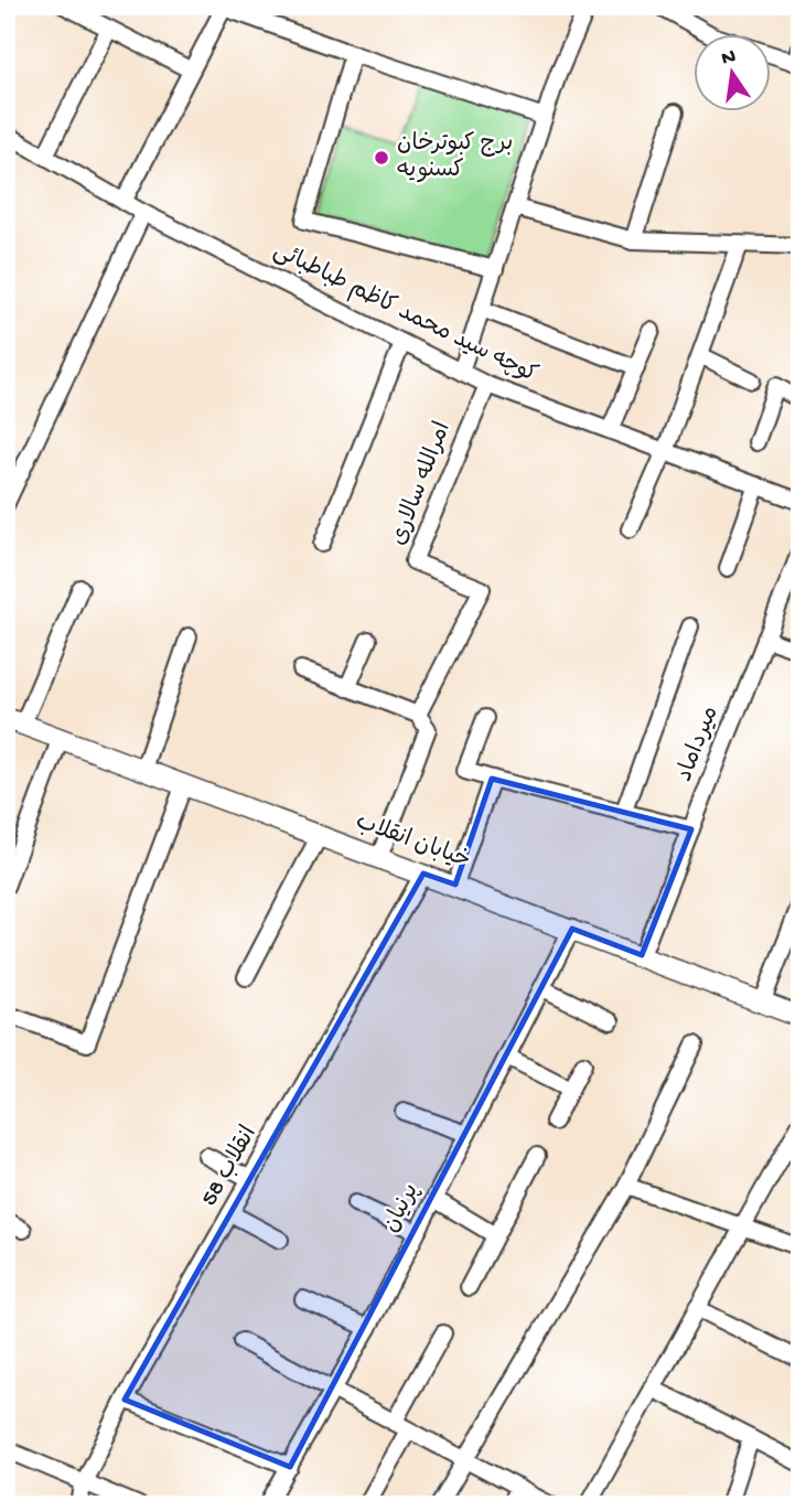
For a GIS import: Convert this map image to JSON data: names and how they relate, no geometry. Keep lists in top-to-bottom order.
{
  "streets": {
    "main road": ["خیابان انقلاب"],
    "street": [
      "کوچه سید محمد کاظم طباطبائی",
      "امرالله سالاری",
      "میرداماد",
      "انقلاب 58",
      "پرنیان"
    ]
  },
  "crossings": [
    ["کوچه سید محمد کاظم طباطبائی", "امرالله سالاری"],
    ["میرداماد", "خیابان انقلاب"],
    ["خیابان انقلاب", "انقلاب 58"],
    ["خیابان انقلاب", "پرنیان"]
  ],
  "places": ["برج کبوترخان کسنویه"],
  "north": "top"
}
